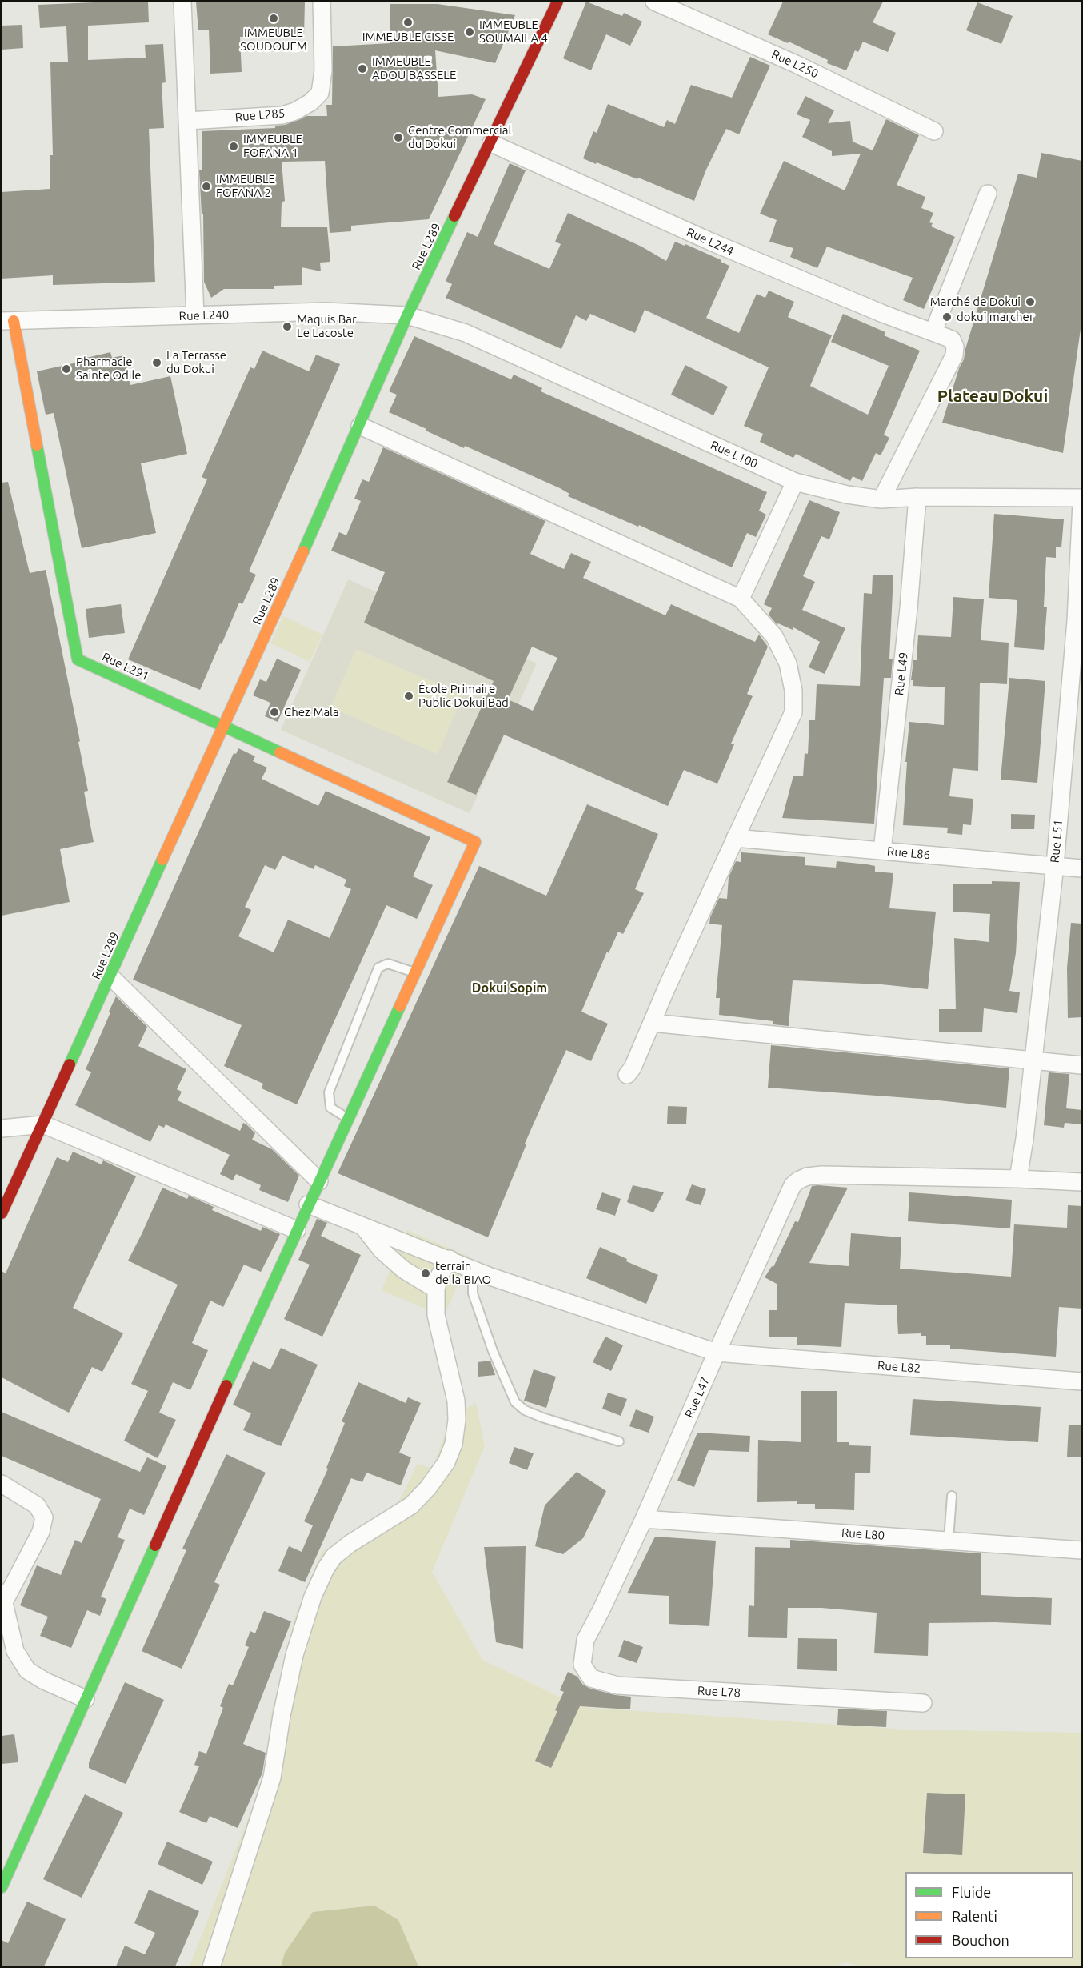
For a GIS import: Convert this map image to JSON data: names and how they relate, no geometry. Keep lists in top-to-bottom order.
{
  "streets": {
    "street": [
      "Rue L250",
      "Rue L285",
      "Rue L244",
      "Rue L289",
      "Rue L240",
      "Rue L100",
      "Rue L291",
      "Rue L49",
      "Rue L51",
      "Rue L86",
      "Rue L82",
      "Rue L47",
      "Rue L80",
      "Rue L78"
    ]
  },
  "crossings": [
    ["Rue L244", "Rue L289"],
    ["Rue L244", "Rue L100"],
    ["Rue L289", "Rue L240"],
    ["Rue L289", "Rue L100"],
    ["Rue L289", "Rue L291"],
    ["Rue L240", "Rue L100"],
    ["Rue L240", "Rue L291"],
    ["Rue L100", "Rue L49"],
    ["Rue L49", "Rue L86"],
    ["Rue L51", "Rue L86"],
    ["Rue L51", "Rue L47"],
    ["Rue L82", "Rue L47"],
    ["Rue L47", "Rue L80"],
    ["Rue L47", "Rue L78"]
  ],
  "districts": ["Plateau Dokui", "Dokui Sopim"],
  "places": [
    "IMMEUBLE SOUDOUEM",
    "IMMEUBLE CISSE",
    "IMMEUBLE SOUMAILA 4",
    "IMMEUBLE ADOU BASSELE",
    "Centre Commercial du Dokui",
    "IMMEUBLE FOFANA 1",
    "IMMEUBLE FOFANA 2",
    "Marché de Dokui",
    "dokui marcher",
    "Maquis Bar Le Lacoste",
    "La Terrasse du Dokui",
    "Pharmacie Sainte Odile",
    "École Primaire Public Dokui Bad",
    "Chez Mala",
    "terrain de la BIAO"
  ],
  "legend": ["Fluide", "Ralenti", "Bouchon"]
}
